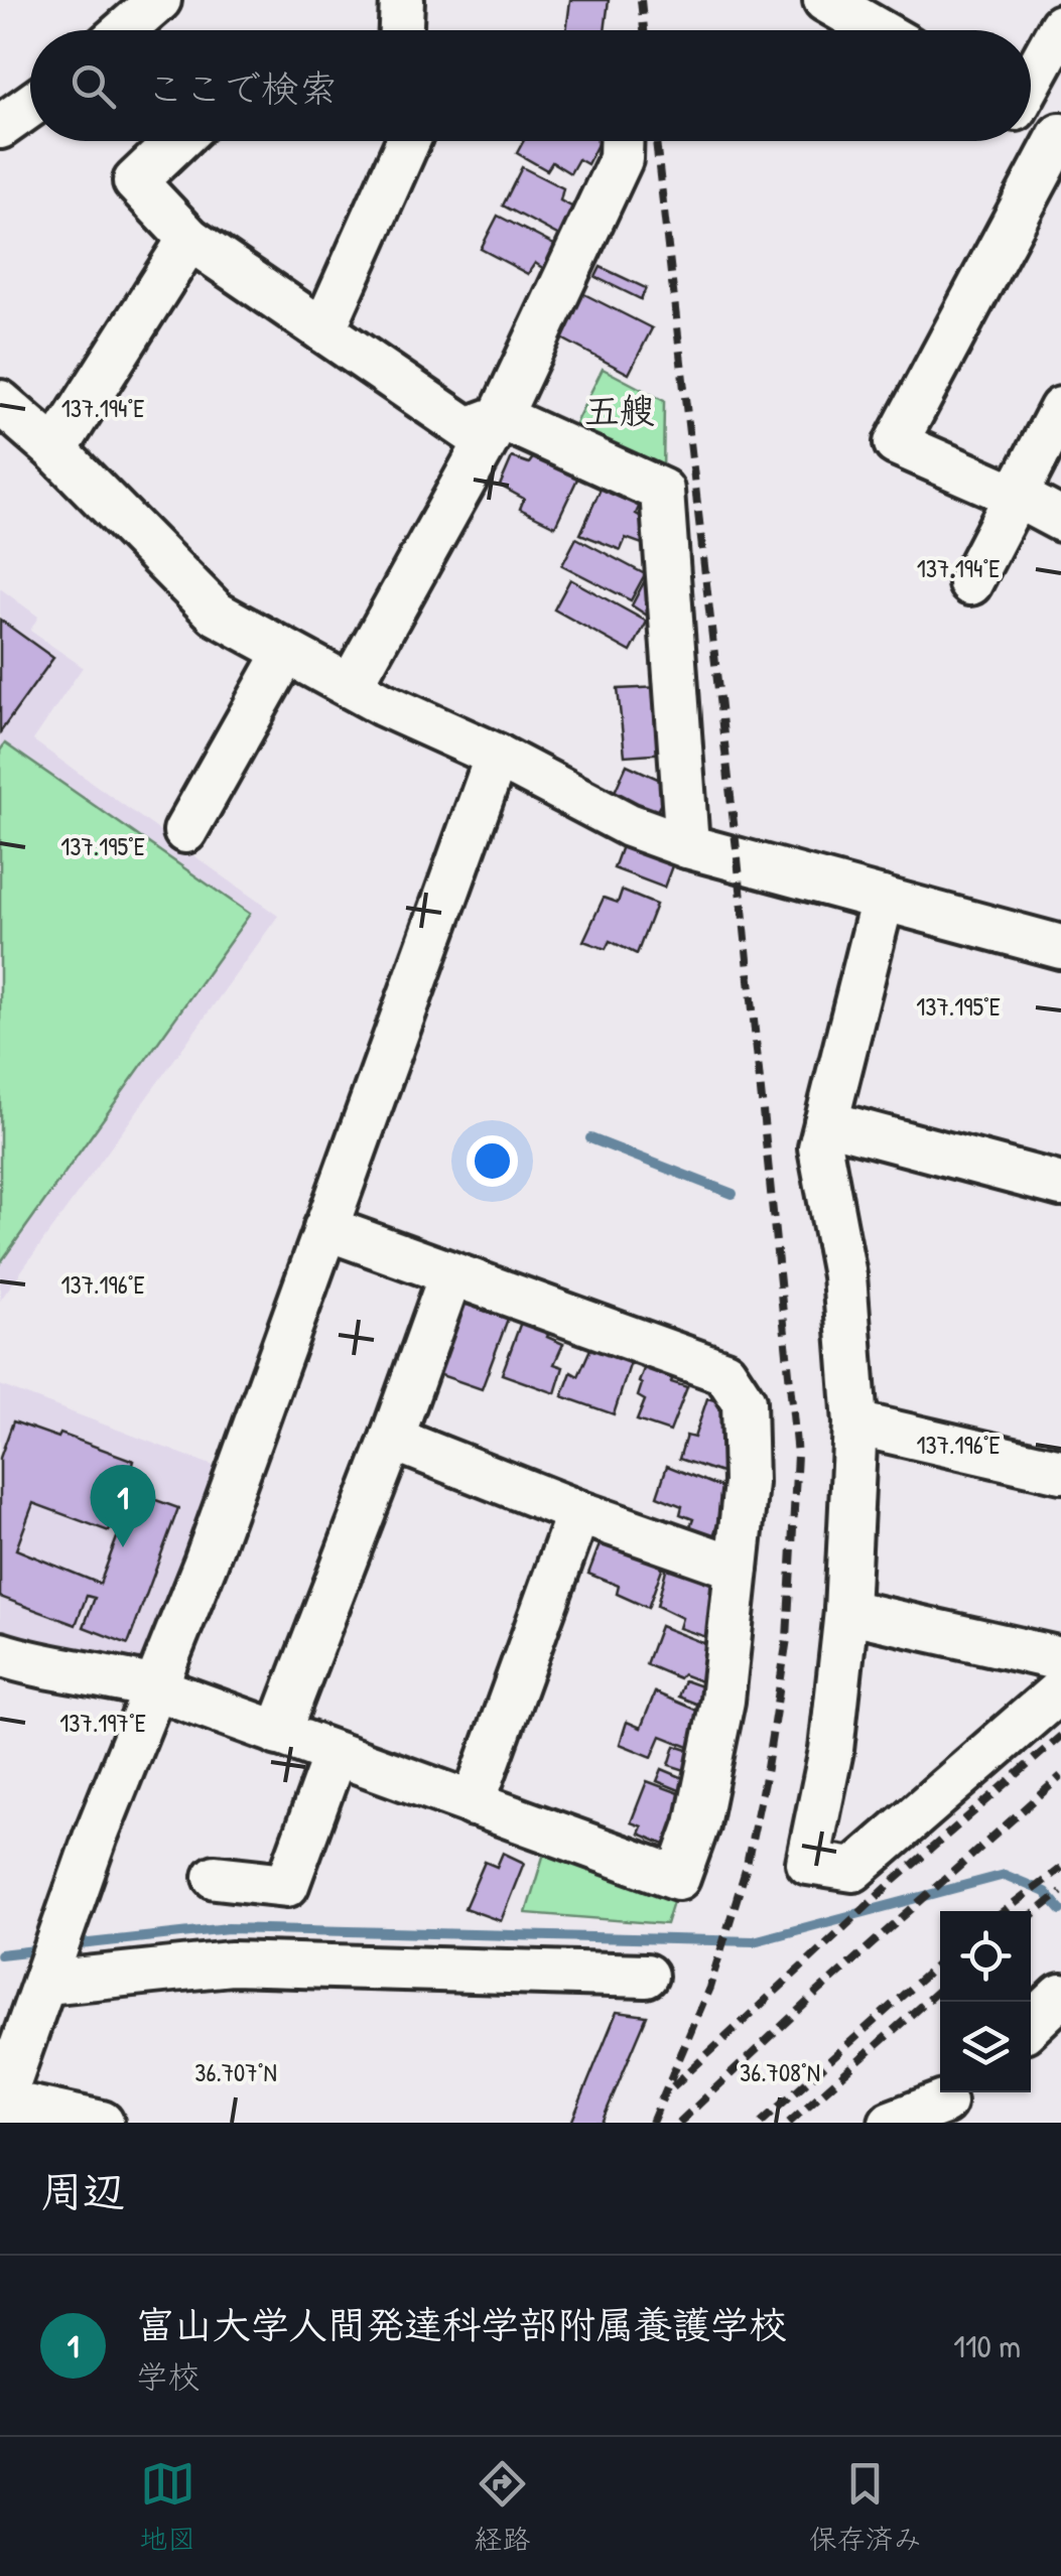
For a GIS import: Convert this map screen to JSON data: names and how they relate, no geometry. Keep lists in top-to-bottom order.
{
  "districts": ["五艘"],
  "page": {
    "search": "ここで検索",
    "pins": "1",
    "heading": "周辺",
    "list": [
      {
        "mark": "1",
        "name": "富山大学人間発達科学部附属養護学校",
        "note": "学校",
        "value": "110 m"
      }
    ],
    "nav": ["地図", "経路", "保存済み"]
  },
  "coordinates": [
    "137.194°E",
    "137.195°E",
    "137.196°E",
    "137.197°E",
    "36.707°N",
    "36.708°N"
  ]
}
